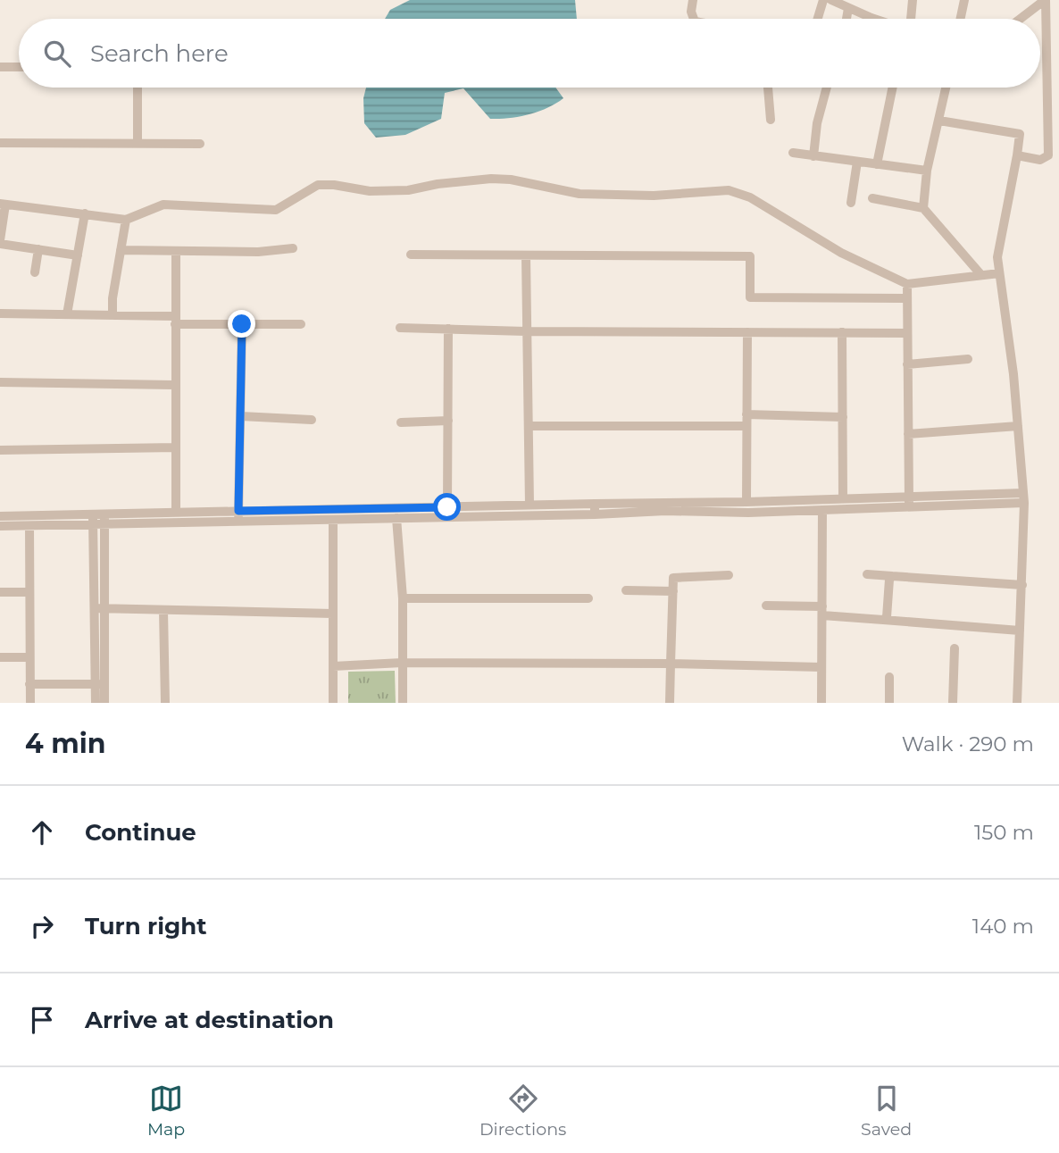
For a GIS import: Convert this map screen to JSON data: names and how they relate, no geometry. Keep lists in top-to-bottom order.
{
  "page": {
    "search": "Search here",
    "heading": ["4 min", "Walk · 290 m"],
    "list": [
      ["Continue", "150 m"],
      ["Turn right", "140 m"],
      "Arrive at destination"
    ],
    "nav": ["Map", "Directions", "Saved"]
  }
}
